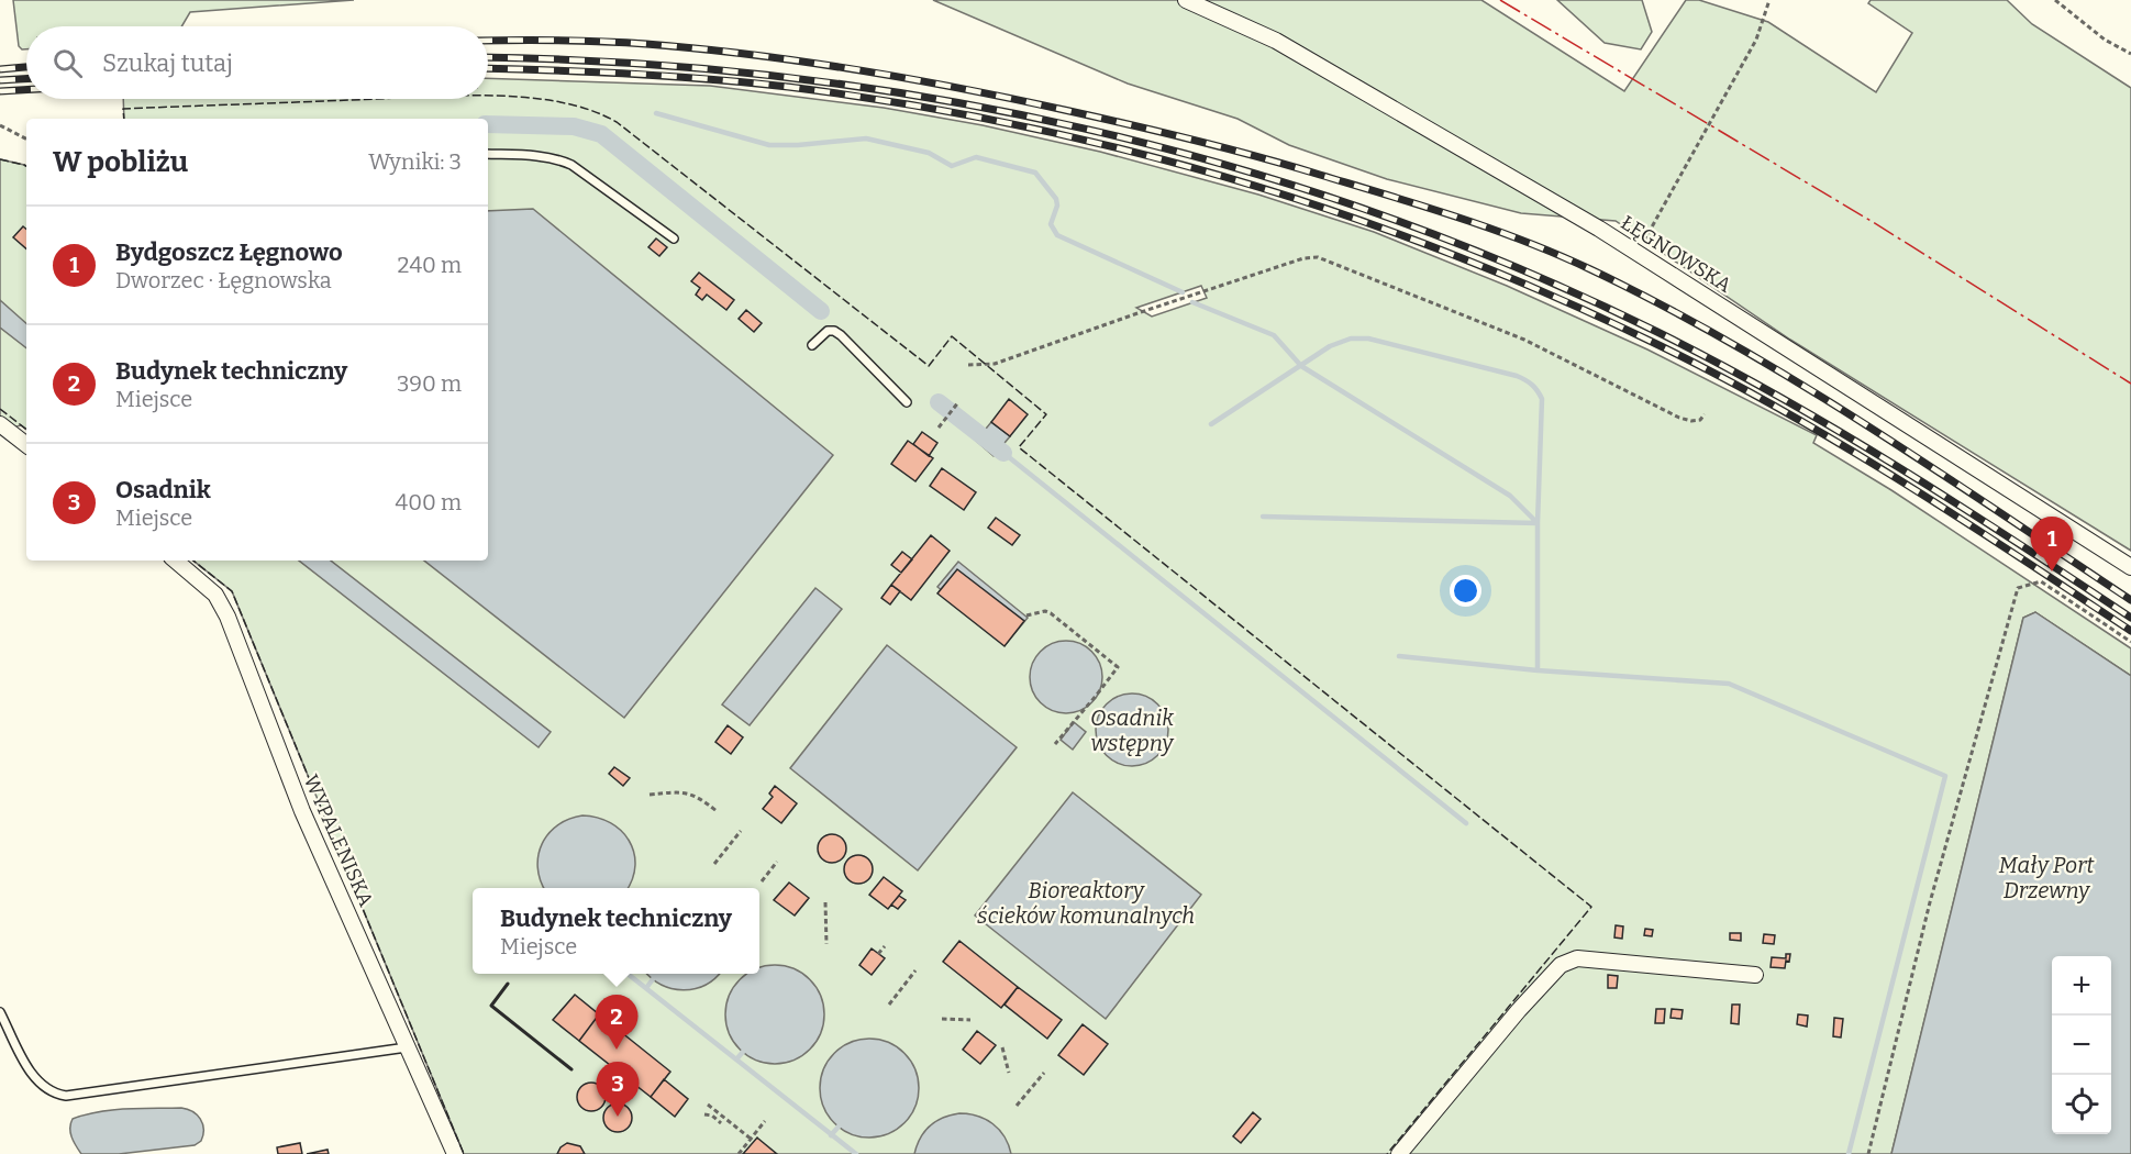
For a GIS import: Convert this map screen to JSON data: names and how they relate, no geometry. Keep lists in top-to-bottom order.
{
  "streets": {
    "street": ["ŁĘGNOWSKA", "WYPALENISKA"]
  },
  "water": ["Osadnik wstępny", "Mały Port Drzewny", "Bioreaktory ścieków komunalnych"],
  "page": {
    "search": "Szukaj tutaj",
    "heading": ["W pobliżu", "Wyniki: 3"],
    "list": [
      {
        "mark": "1",
        "name": "Bydgoszcz Łęgnowo",
        "note": "Dworzec · Łęgnowska",
        "value": "240 m"
      },
      {
        "mark": "2",
        "name": "Budynek techniczny",
        "note": "Miejsce",
        "value": "390 m"
      },
      {
        "mark": "3",
        "name": "Osadnik",
        "note": "Miejsce",
        "value": "400 m"
      }
    ],
    "pins": ["1", "2", "3"],
    "popup": ["Budynek techniczny", "Miejsce"],
    "map_buttons": ["+", "−"]
  }
}
